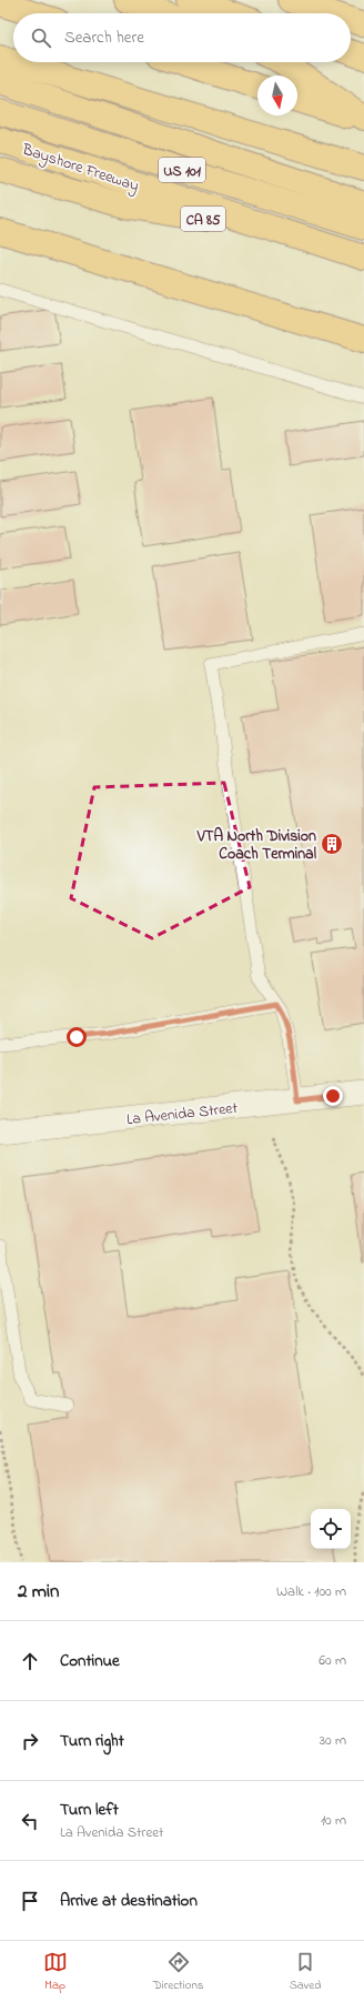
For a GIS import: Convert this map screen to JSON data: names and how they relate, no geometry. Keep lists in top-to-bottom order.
{
  "streets": {
    "highway": ["Bayshore Freeway", "US 101", "CA 85"],
    "street": ["La Avenida Street"]
  },
  "crossings": [
    ["Bayshore Freeway", "CA 85"]
  ],
  "places": {
    "building": ["VTA North Division Coach Terminal"]
  },
  "north": "bottom",
  "page": {
    "search": "Search here",
    "heading": ["2 min", "Walk · 100 m"],
    "list": [
      ["Continue", "60 m"],
      ["Turn right", "30 m"],
      ["Turn left", "La Avenida Street", "10 m"],
      "Arrive at destination"
    ],
    "nav": ["Map", "Directions", "Saved"]
  }
}
